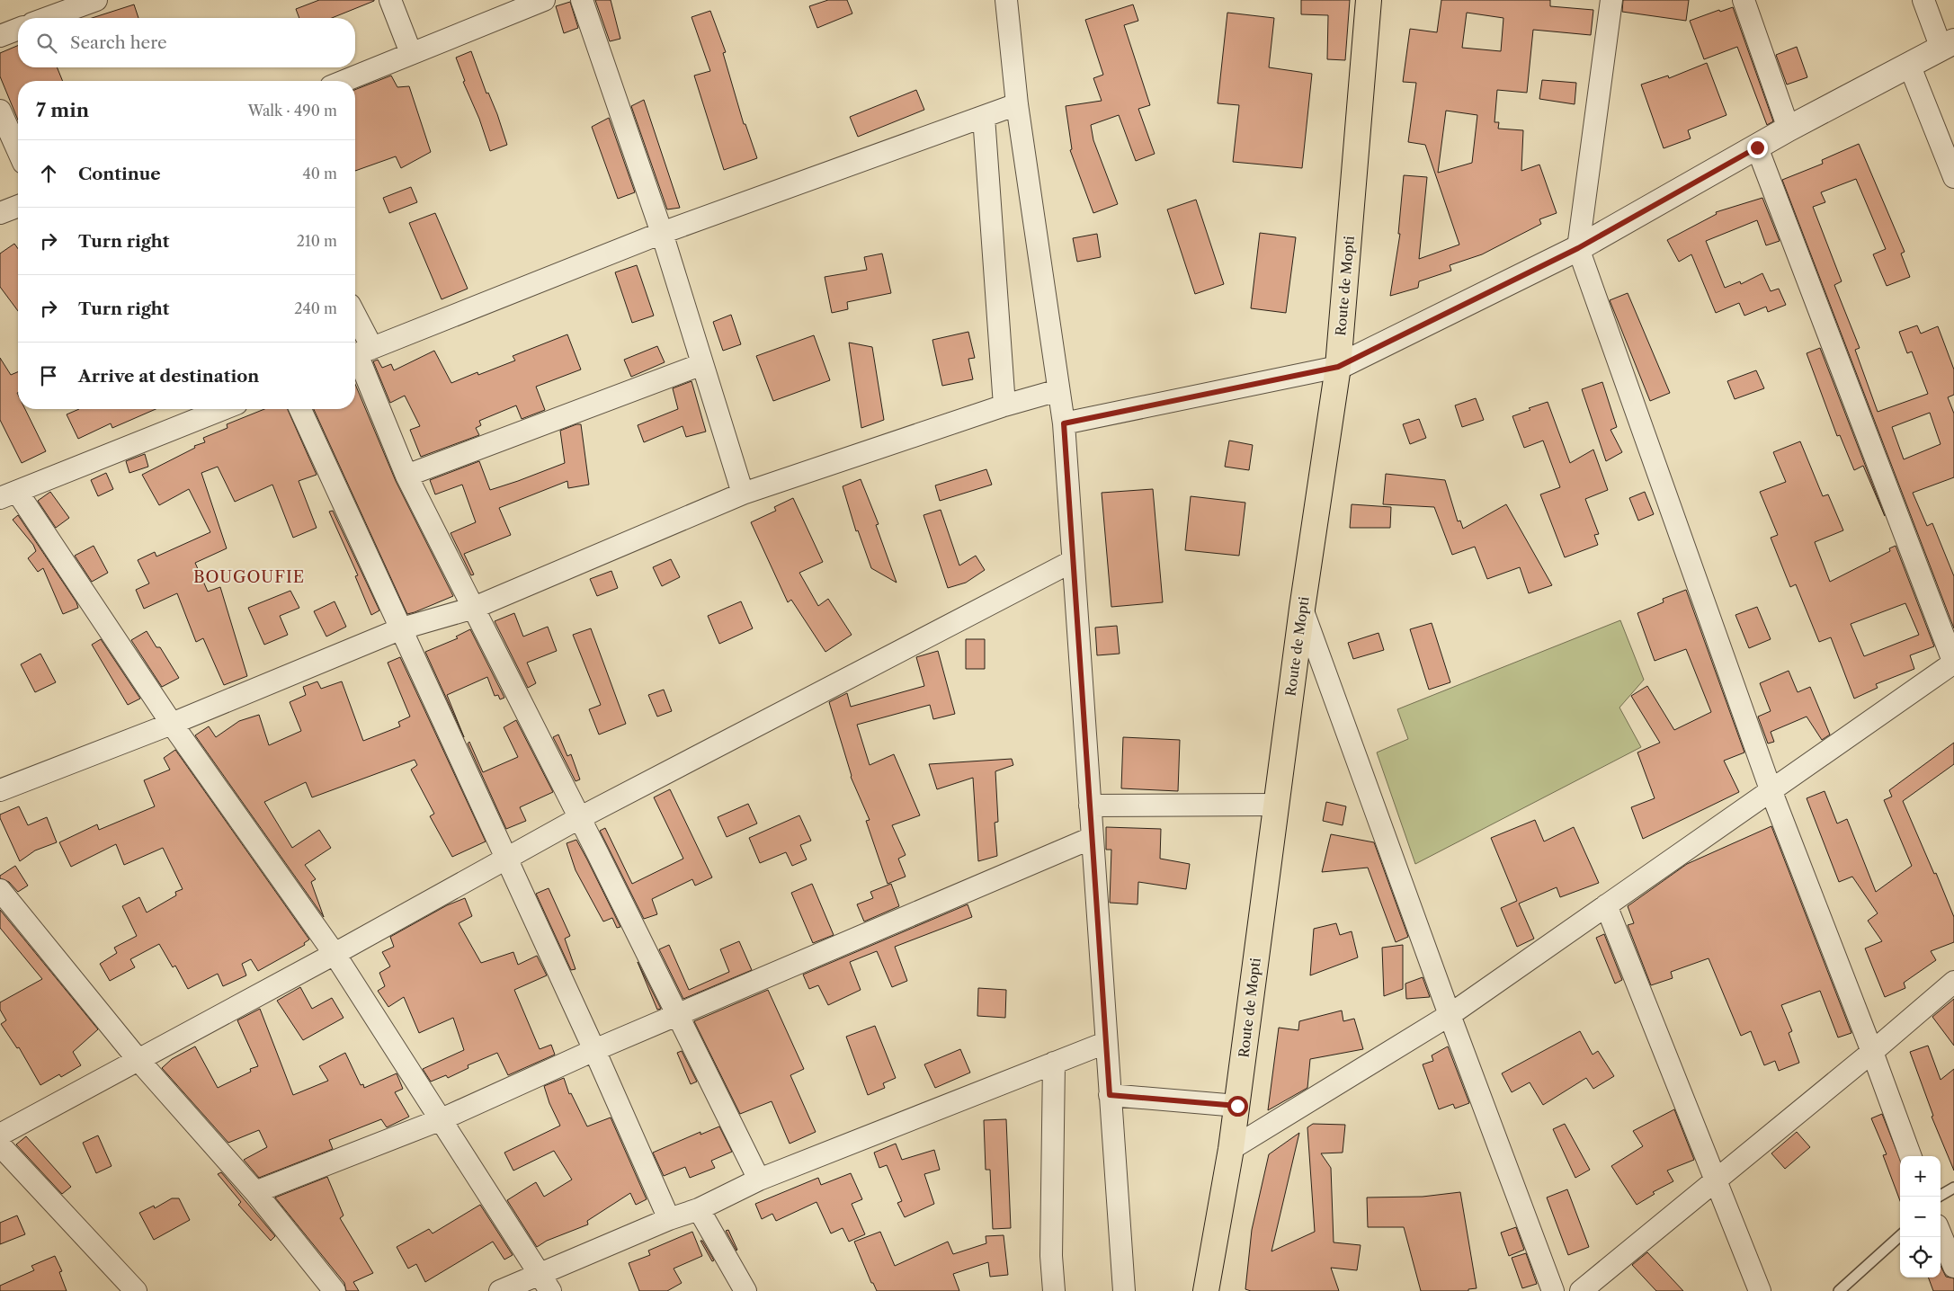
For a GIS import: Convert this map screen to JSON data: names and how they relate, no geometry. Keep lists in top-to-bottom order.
{
  "streets": {
    "highway": ["Route de Mopti"]
  },
  "districts": ["BOUGOUFIE"],
  "page": {
    "search": "Search here",
    "heading": ["7 min", "Walk · 490 m"],
    "list": [
      ["Continue", "40 m"],
      ["Turn right", "210 m"],
      ["Turn right", "240 m"],
      "Arrive at destination"
    ],
    "map_buttons": ["+", "−"]
  }
}
